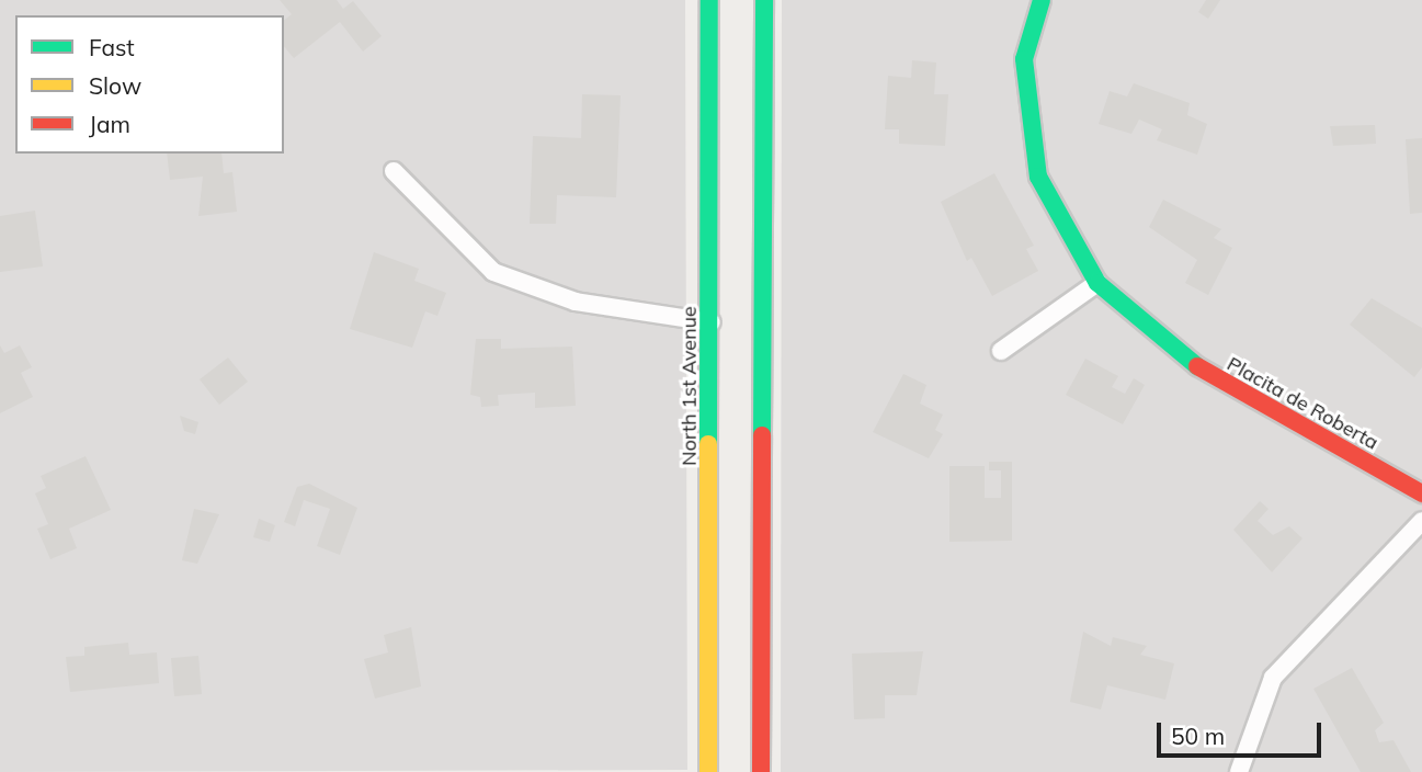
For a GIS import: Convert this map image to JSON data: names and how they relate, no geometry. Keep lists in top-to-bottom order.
{
  "streets": {
    "main road": ["North 1st Avenue", "Placita de Roberta"]
  },
  "legend": ["Fast", "Slow", "Jam"],
  "scale_bar": "50 m"
}
